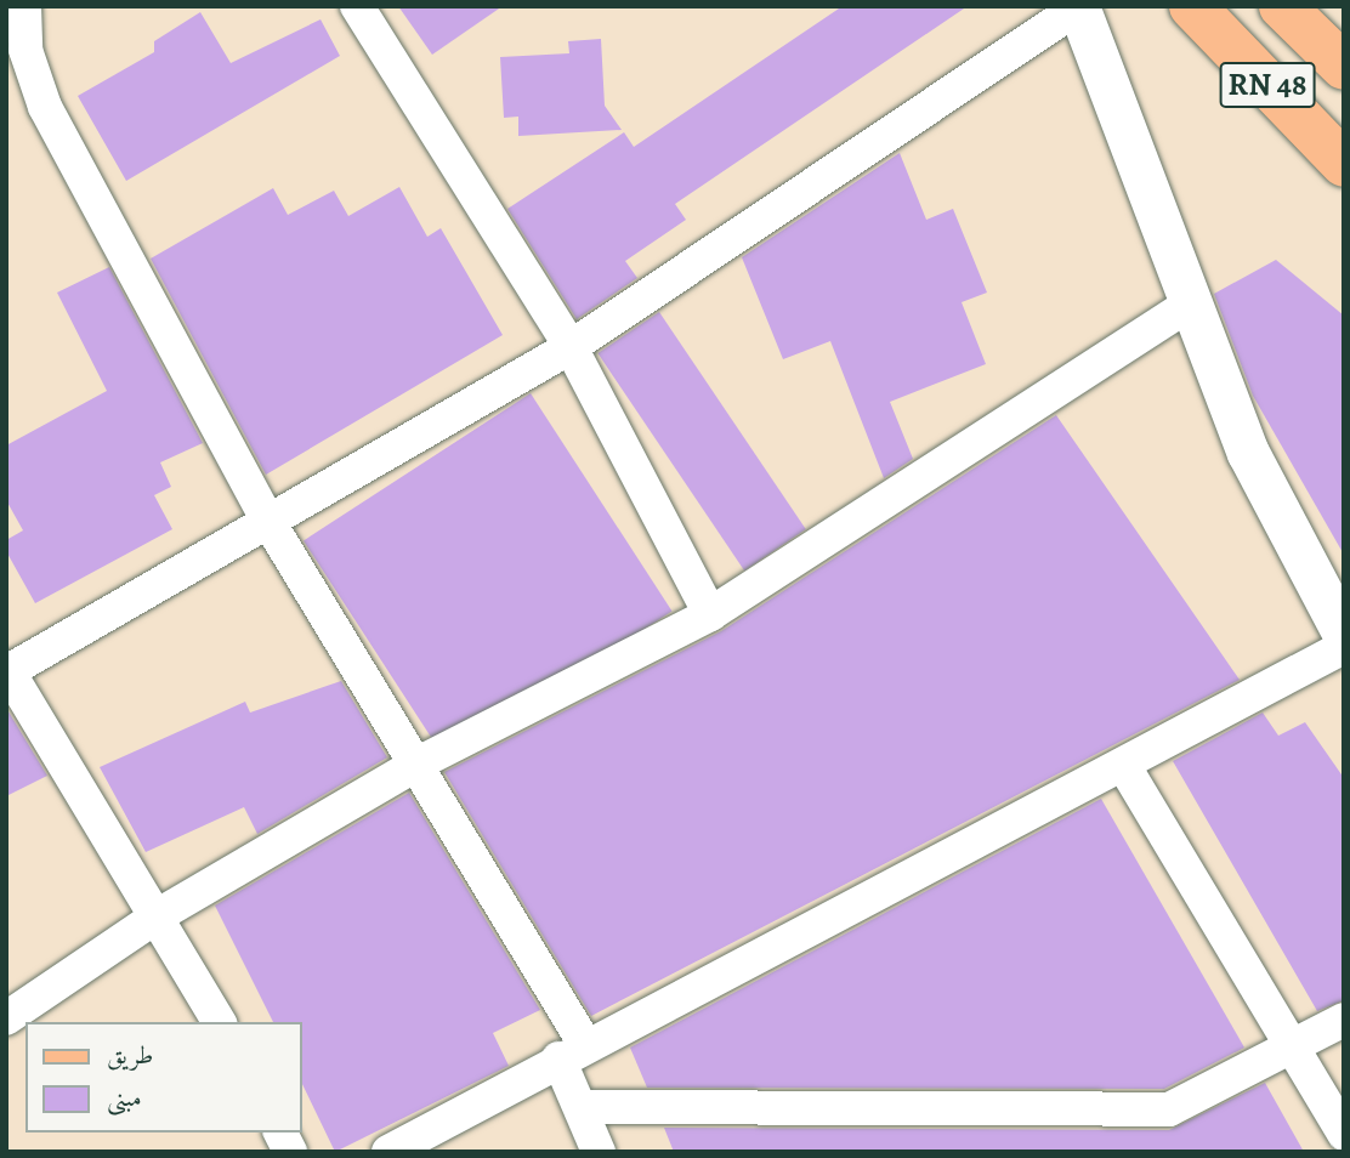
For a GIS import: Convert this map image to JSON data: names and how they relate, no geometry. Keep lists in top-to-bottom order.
{
  "streets": {
    "main road": ["RN 48"]
  },
  "legend": ["طريق", "مبنى"]
}
